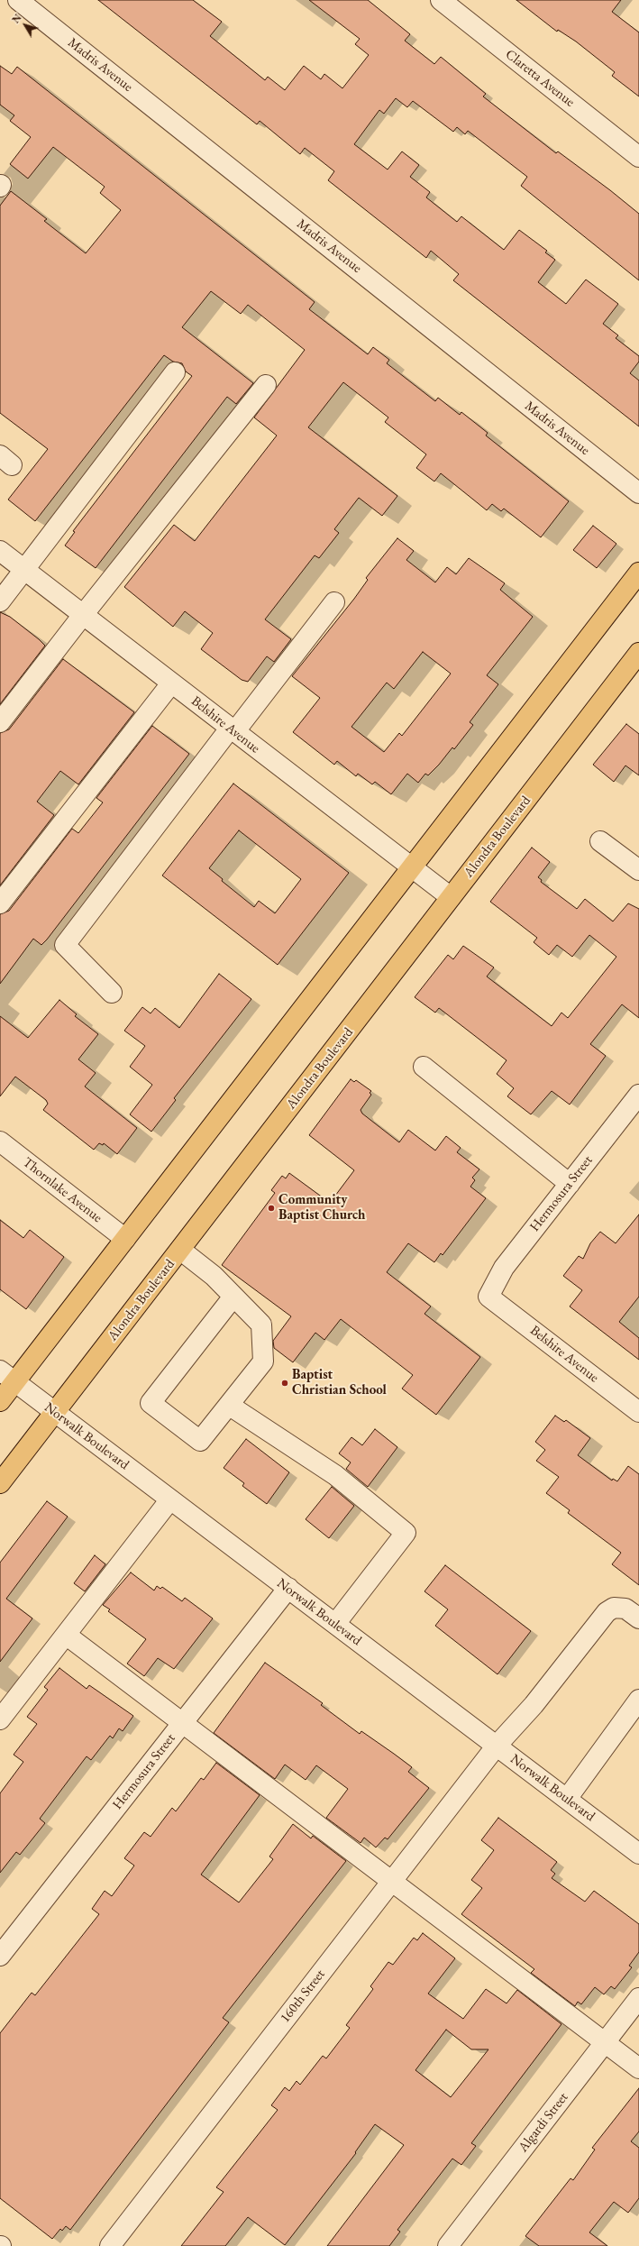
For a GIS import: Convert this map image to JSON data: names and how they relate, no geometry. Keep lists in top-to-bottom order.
{
  "streets": {
    "main road": ["Alondra Boulevard"],
    "street": [
      "Madris Avenue",
      "Claretta Avenue",
      "Belshire Avenue",
      "Thornlake Avenue",
      "Hermosura Street",
      "Norwalk Boulevard",
      "160th Street",
      "Algardi Street"
    ]
  },
  "crossings": [
    ["Belshire Avenue", "Alondra Boulevard"],
    ["Belshire Avenue", "Hermosura Street"],
    ["Alondra Boulevard", "Norwalk Boulevard"],
    ["Hermosura Street", "Norwalk Boulevard"],
    ["Norwalk Boulevard", "160th Street"]
  ],
  "places": ["Community Baptist Church", "Baptist Christian School"],
  "north": "top left"
}
